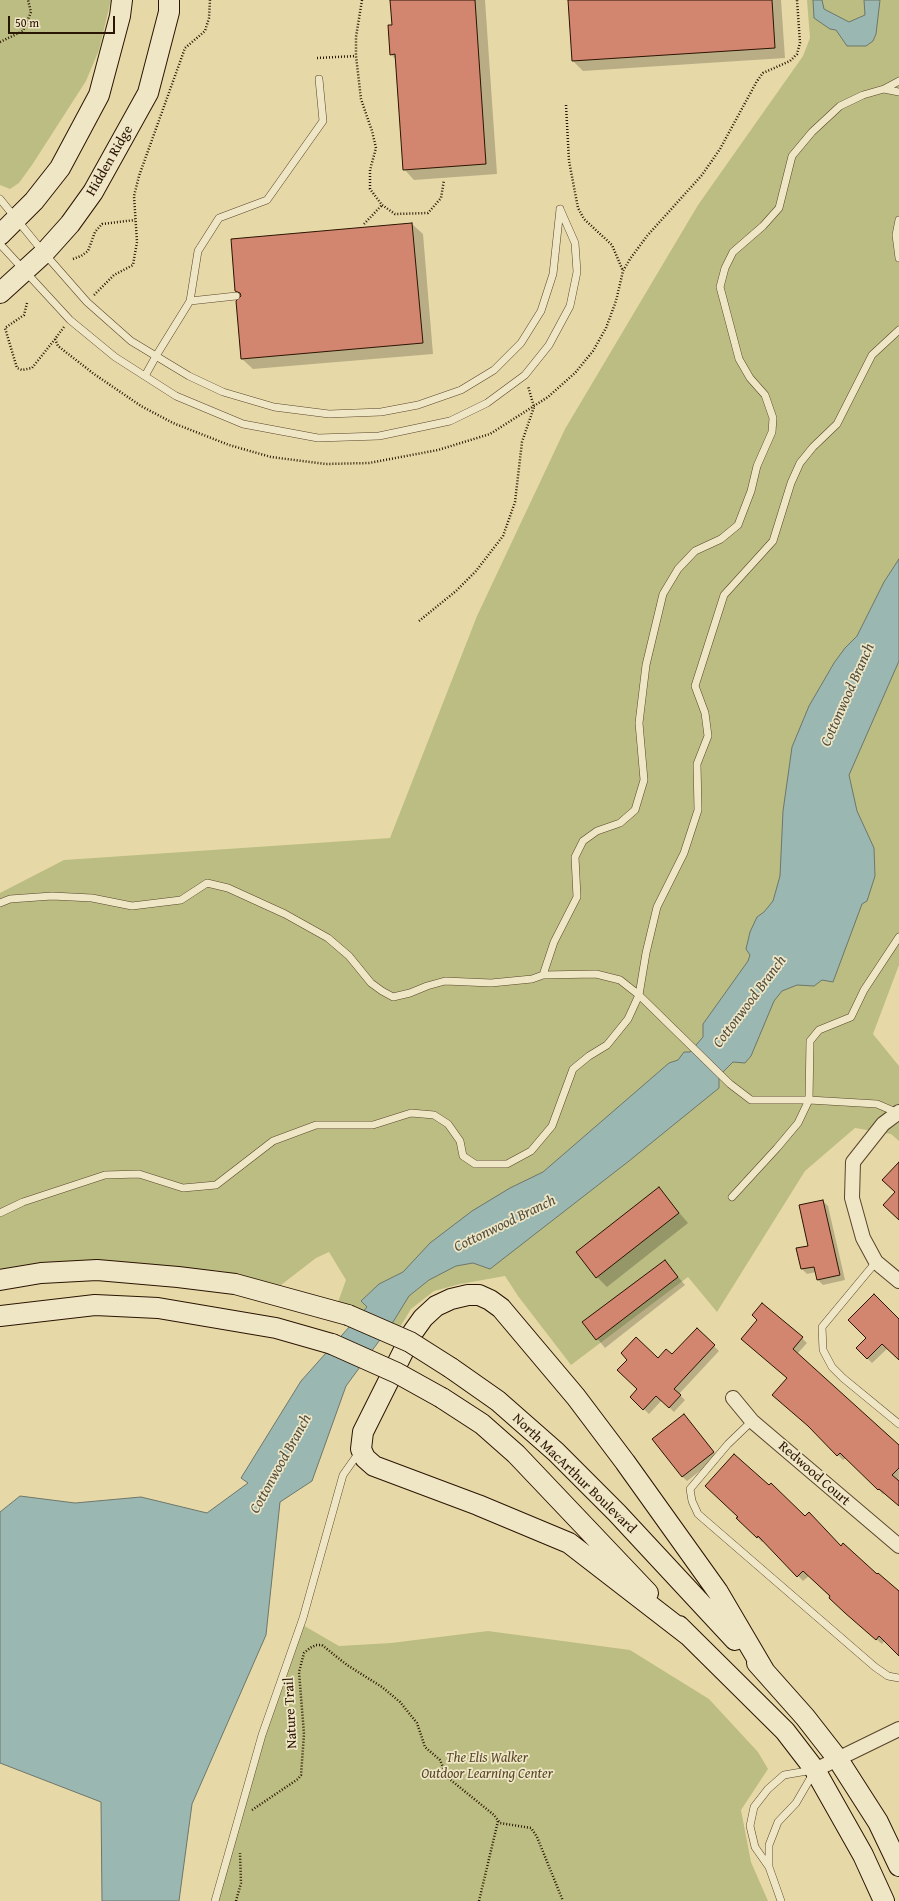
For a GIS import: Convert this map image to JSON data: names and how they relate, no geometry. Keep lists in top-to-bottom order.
{
  "streets": {
    "main road": ["Hidden Ridge", "North MacArthur Boulevard"],
    "street": ["Redwood Court"],
    "path": ["Nature Trail"]
  },
  "water": ["Cottonwood Branch"],
  "parks": ["The Elis Walker Outdoor Learning Center"],
  "scale_bar": "50 m"
}
